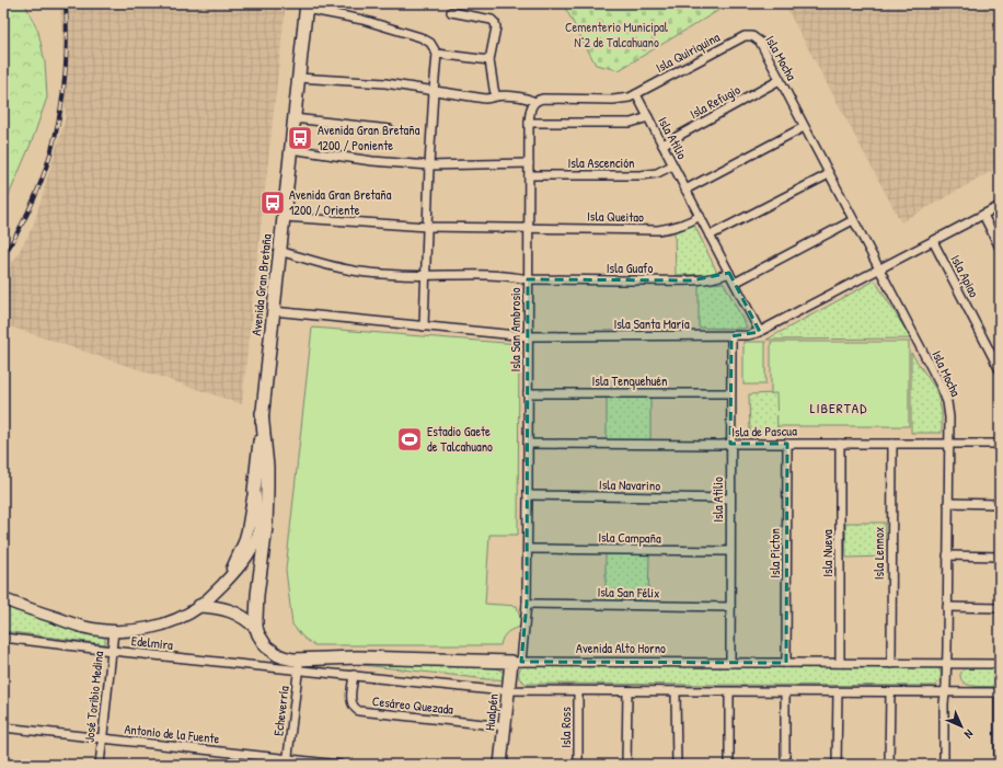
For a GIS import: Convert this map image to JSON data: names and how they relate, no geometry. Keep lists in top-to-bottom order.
{
  "streets": {
    "main road": ["Avenida Gran Bretaña", "Avenida Alto Horno", "Hualpén"],
    "street": [
      "Isla Quiriquina",
      "Isla Mocha",
      "Isla Refugio",
      "Isla Atilio",
      "Isla Ascención",
      "Isla Queitao",
      "Isla Guafo",
      "Isla Apiao",
      "Isla Santa María",
      "Isla San Ambrosio",
      "Isla Tenquehuén",
      "Isla de Pascua",
      "Isla Navarino",
      "Isla Campaña",
      "Isla Picton",
      "Isla Nueva",
      "Isla Lennox",
      "Isla San Félix",
      "Edelmira",
      "José Toribio Medina",
      "Cesáreo Quezada",
      "Echeverría",
      "Isla Ross",
      "Antonio de la Fuente"
    ]
  },
  "crossings": [
    ["Isla Quiriquina", "Isla Mocha"],
    ["Isla Quiriquina", "Isla Atilio"],
    ["Isla Mocha", "Isla Refugio"],
    ["Isla Mocha", "Isla Santa María"],
    ["Isla Mocha", "Isla de Pascua"],
    ["Isla Mocha", "Avenida Alto Horno"],
    ["Isla Refugio", "Isla Atilio"],
    ["Isla Atilio", "Isla Ascención"],
    ["Isla Atilio", "Isla Queitao"],
    ["Isla Atilio", "Isla Guafo"],
    ["Isla Atilio", "Isla Santa María"],
    ["Isla Atilio", "Isla Tenquehuén"],
    ["Isla Atilio", "Isla de Pascua"],
    ["Isla Atilio", "Isla Navarino"],
    ["Isla Atilio", "Isla Campaña"],
    ["Isla Atilio", "Isla San Félix"],
    ["Isla Atilio", "Avenida Alto Horno"],
    ["Isla Ascención", "Isla San Ambrosio"],
    ["Isla Queitao", "Avenida Gran Bretaña"],
    ["Isla Queitao", "Isla San Ambrosio"],
    ["Isla Guafo", "Avenida Gran Bretaña"],
    ["Isla Guafo", "Isla San Ambrosio"],
    ["Isla Apiao", "Isla Santa María"],
    ["Avenida Gran Bretaña", "Isla Santa María"],
    ["Avenida Gran Bretaña", "Avenida Alto Horno"],
    ["Isla Santa María", "Isla San Ambrosio"],
    ["Isla San Ambrosio", "Isla Tenquehuén"],
    ["Isla San Ambrosio", "Isla de Pascua"],
    ["Isla San Ambrosio", "Isla Navarino"],
    ["Isla San Ambrosio", "Isla Campaña"],
    ["Isla San Ambrosio", "Isla San Félix"],
    ["Isla San Ambrosio", "Avenida Alto Horno"],
    ["Isla San Ambrosio", "Hualpén"],
    ["Isla de Pascua", "Isla Picton"],
    ["Isla de Pascua", "Isla Nueva"],
    ["Isla de Pascua", "Isla Lennox"],
    ["Isla Picton", "Avenida Alto Horno"],
    ["Isla Nueva", "Avenida Alto Horno"],
    ["Isla Lennox", "Avenida Alto Horno"],
    ["Edelmira", "Avenida Alto Horno"],
    ["Edelmira", "José Toribio Medina"],
    ["Edelmira", "Echeverría"],
    ["Avenida Alto Horno", "Cesáreo Quezada"],
    ["Avenida Alto Horno", "Echeverría"],
    ["Avenida Alto Horno", "Hualpén"],
    ["Avenida Alto Horno", "Isla Ross"],
    ["José Toribio Medina", "Antonio de la Fuente"],
    ["Cesáreo Quezada", "Hualpén"],
    ["Echeverría", "Antonio de la Fuente"]
  ],
  "districts": ["LIBERTAD"],
  "parks": ["Cementerio Municipal N°2 de Talcahuano"],
  "places": {
    "bus stop": ["Avenida Gran Bretaña 1200 / Poniente", "Avenida Gran Bretaña 1200 / Oriente"],
    "sports": ["Estadio Gaete de Talcahuano"]
  },
  "north": "bottom right"
}
